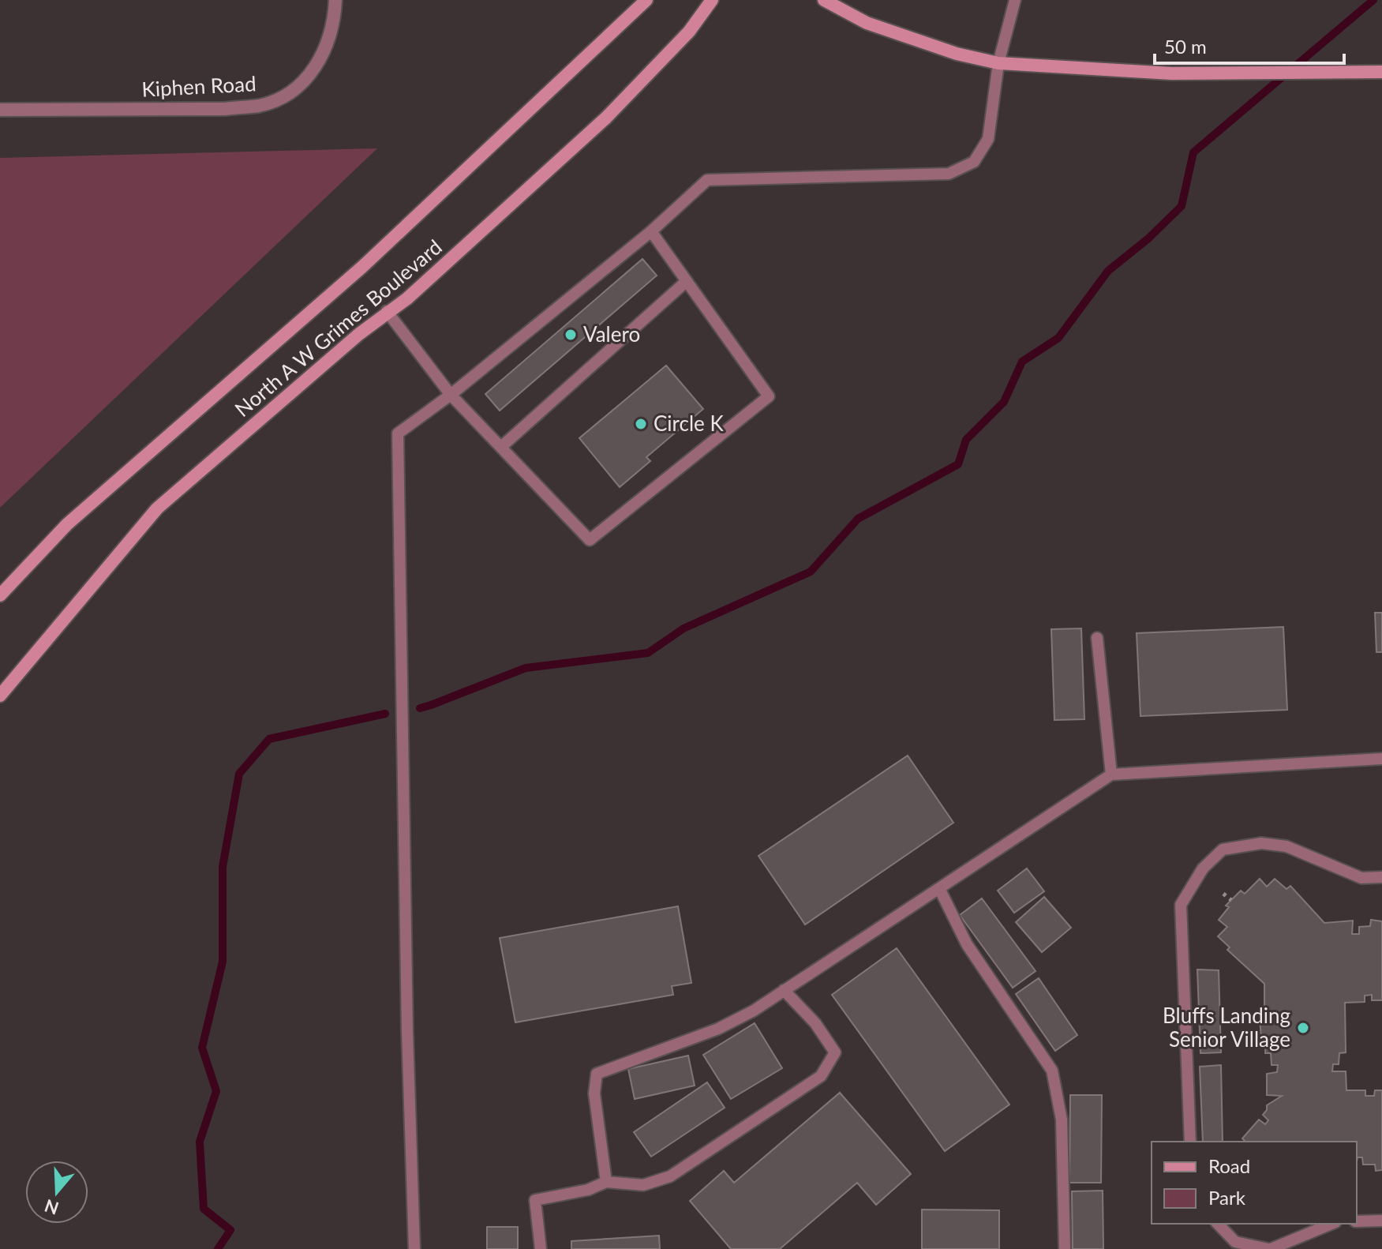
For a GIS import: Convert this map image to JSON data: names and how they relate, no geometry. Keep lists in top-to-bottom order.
{
  "streets": {
    "main road": ["North A W Grimes Boulevard"],
    "street": ["Kiphen Road"]
  },
  "places": ["Valero", "Circle K", "Bluffs Landing Senior Village"],
  "legend": ["Road", "Park"],
  "scale_bar": "50 m",
  "north": "bottom"
}
